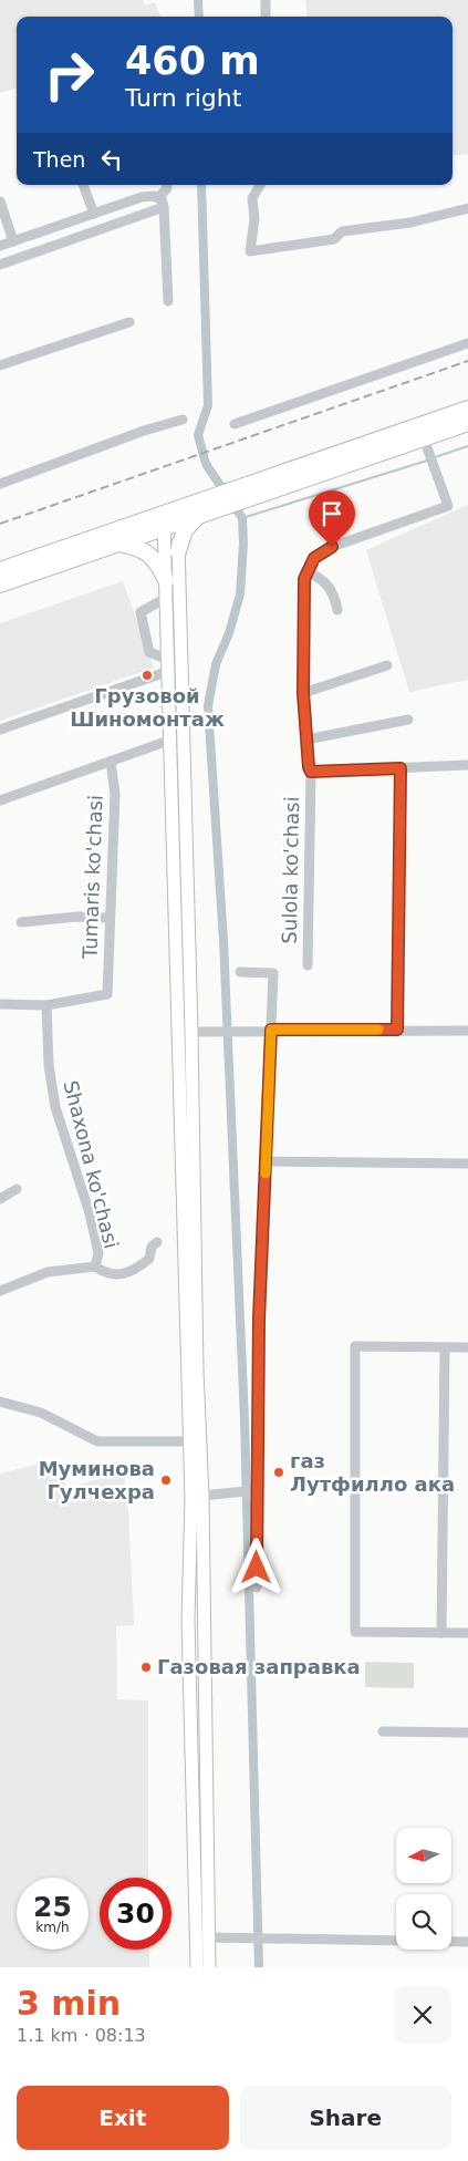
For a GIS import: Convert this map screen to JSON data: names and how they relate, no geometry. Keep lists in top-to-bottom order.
{
  "streets": {
    "street": ["Sulola ko'chasi", "Tumaris ko'chasi", "Shaxona ko'chasi"]
  },
  "crossings": [
    ["Tumaris ko'chasi", "Shaxona ko'chasi"]
  ],
  "places": [
    "Грузовой Шиномонтаж",
    "газ Лутфилло ака",
    "Муминова Гулчехра",
    "Газовая заправка"
  ],
  "north": "left",
  "page": {
    "turn": ["460 m", "Turn right"],
    "then": "Then",
    "speed": "25 km/h",
    "limit": "30",
    "heading": ["3 min", "1.1 km · 08:13"],
    "buttons": ["Exit", "Share"]
  }
}
